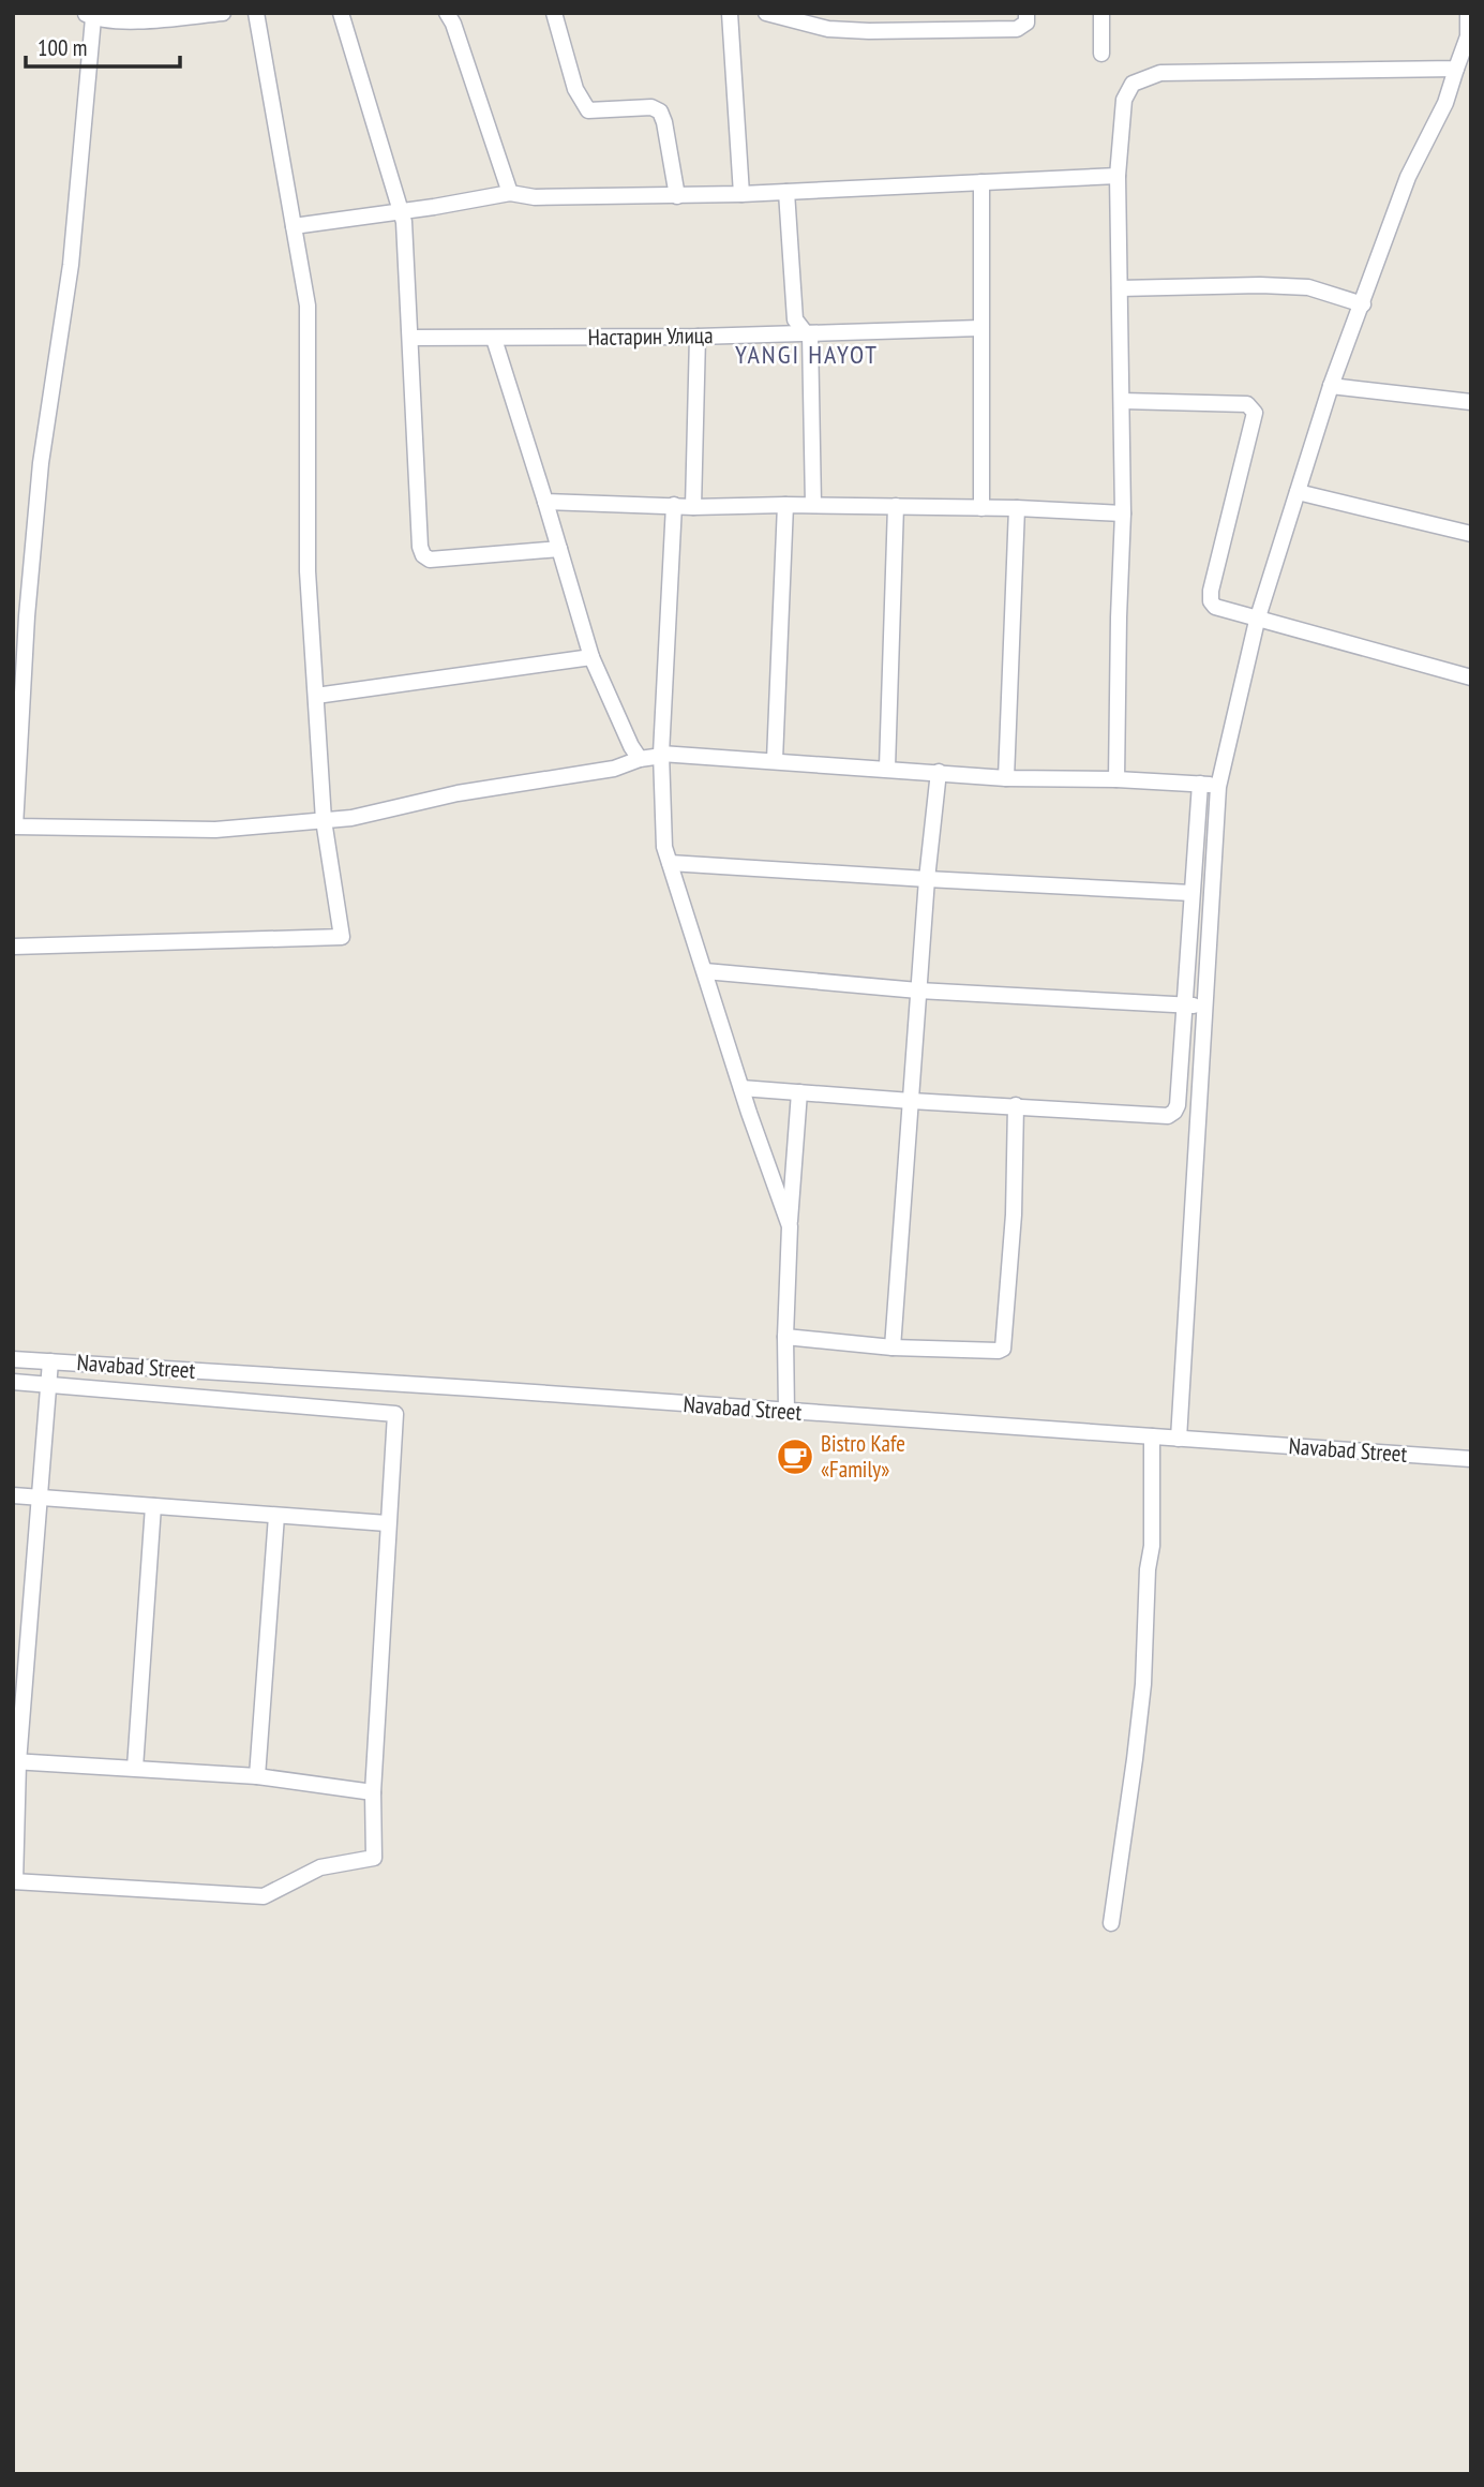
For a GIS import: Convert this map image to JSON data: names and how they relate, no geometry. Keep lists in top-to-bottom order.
{
  "streets": {
    "street": ["Настарин Улица", "Navabad Street"]
  },
  "districts": ["YANGI HAYOT"],
  "places": {
    "cafe": ["Bistro Kafe «Family»"]
  },
  "scale_bar": "100 m"
}
